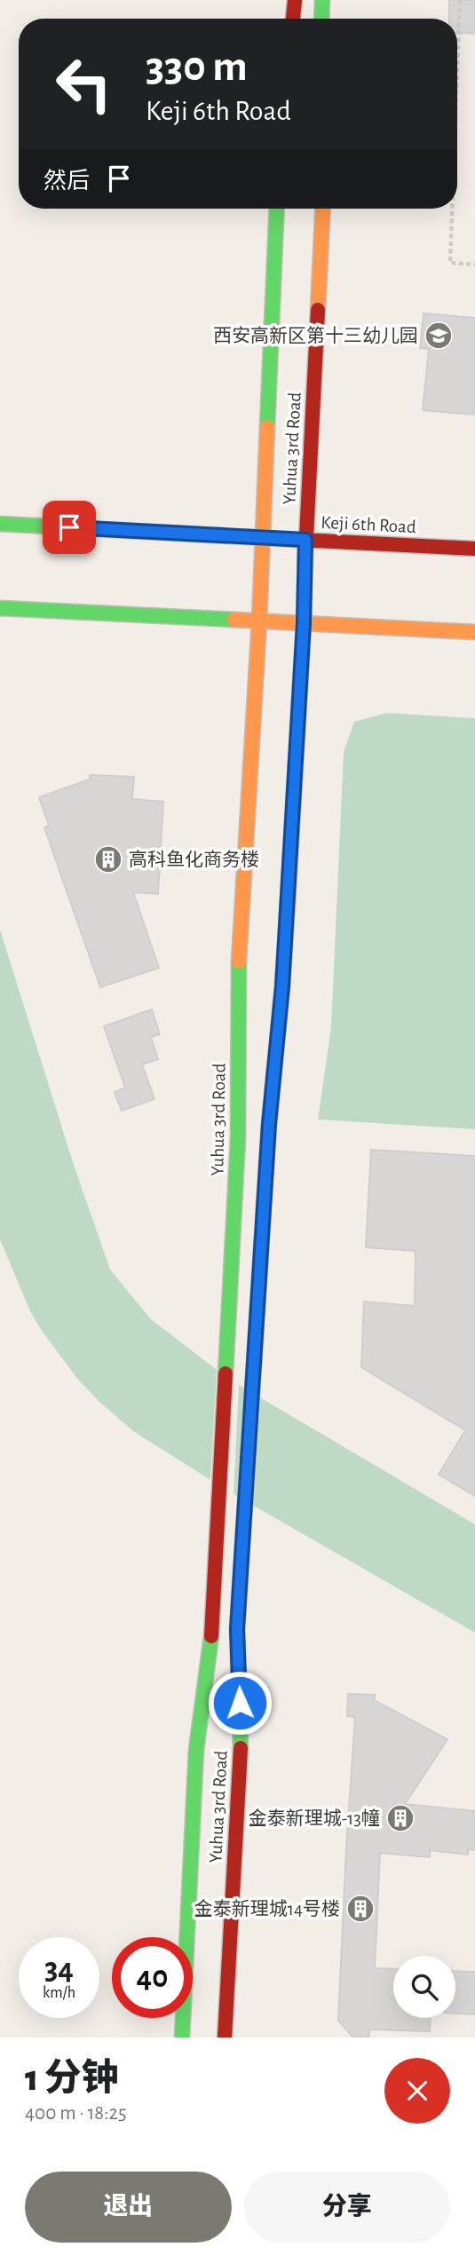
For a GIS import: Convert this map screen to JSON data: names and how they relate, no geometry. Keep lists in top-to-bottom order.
{
  "streets": {
    "street": ["Yuhua 3rd Road", "Keji 6th Road"]
  },
  "crossings": [
    ["Yuhua 3rd Road", "Keji 6th Road"]
  ],
  "places": {
    "school or university": ["西安高新区第十三幼儿园"],
    "building": ["高科鱼化商务楼", "金泰新理城-13幢", "金泰新理城14号楼"]
  },
  "page": {
    "turn": ["330 m", "Keji 6th Road"],
    "then": "然后",
    "speed": "34 km/h",
    "limit": "40",
    "heading": ["1 分钟", "400 m · 18:25"],
    "buttons": ["退出", "分享"]
  }
}
